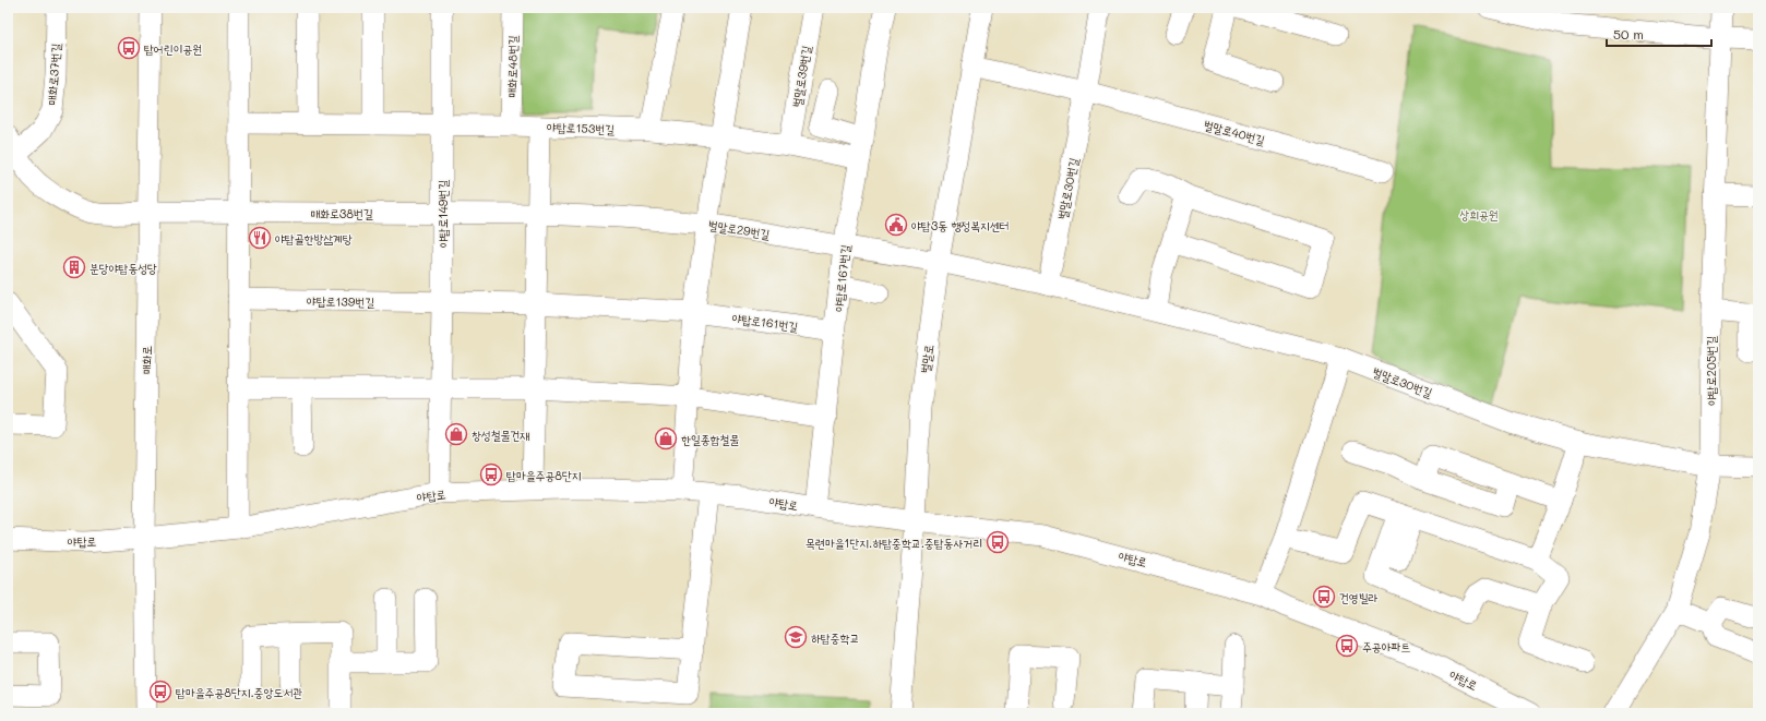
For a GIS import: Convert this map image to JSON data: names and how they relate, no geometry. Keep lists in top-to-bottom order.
{
  "streets": {
    "street": [
      "매화로48번길",
      "매화로37번길",
      "벌말로39번길",
      "야탑로153번길",
      "벌말로40번길",
      "벌말로30번길",
      "매화로38번길",
      "야탑로149번길",
      "벌말로29번길",
      "야탑로167번길",
      "야탑로139번길",
      "야탑로161번길",
      "벌말로",
      "매화로",
      "야탑로205번길",
      "야탑로"
    ]
  },
  "crossings": [
    ["매화로37번길", "매화로38번길"],
    ["매화로37번길", "매화로"],
    ["야탑로153번길", "매화로38번길"],
    ["야탑로153번길", "벌말로29번길"],
    ["야탑로153번길", "야탑로"],
    ["벌말로40번길", "벌말로30번길"],
    ["벌말로40번길", "벌말로"],
    ["벌말로30번길", "벌말로29번길"],
    ["벌말로30번길", "벌말로"],
    ["벌말로30번길", "야탑로205번길"],
    ["매화로38번길", "야탑로149번길"],
    ["매화로38번길", "벌말로29번길"],
    ["매화로38번길", "매화로"],
    ["야탑로149번길", "야탑로139번길"],
    ["야탑로149번길", "야탑로"],
    ["벌말로29번길", "야탑로167번길"],
    ["벌말로29번길", "벌말로"],
    ["야탑로167번길", "야탑로161번길"],
    ["야탑로167번길", "야탑로"],
    ["벌말로", "야탑로"],
    ["매화로", "야탑로"]
  ],
  "parks": ["상희공원"],
  "places": {
    "bus stop": [
      "탑어린이공원",
      "탑마을주공8단지",
      "목련마을1단지.하탑중학교.중탑동사거리",
      "건영빌라",
      "주공아파트",
      "탑마을주공8단지.중앙도서관"
    ],
    "public building": ["야탑3동 행정복지센터"],
    "restaurant": ["야탑골한방삼계탕"],
    "building": ["분당야탑동성당"],
    "shop": ["창성철물건재", "한일종합철물"],
    "school or university": ["하탑중학교"]
  },
  "scale_bar": "50 m"
}
